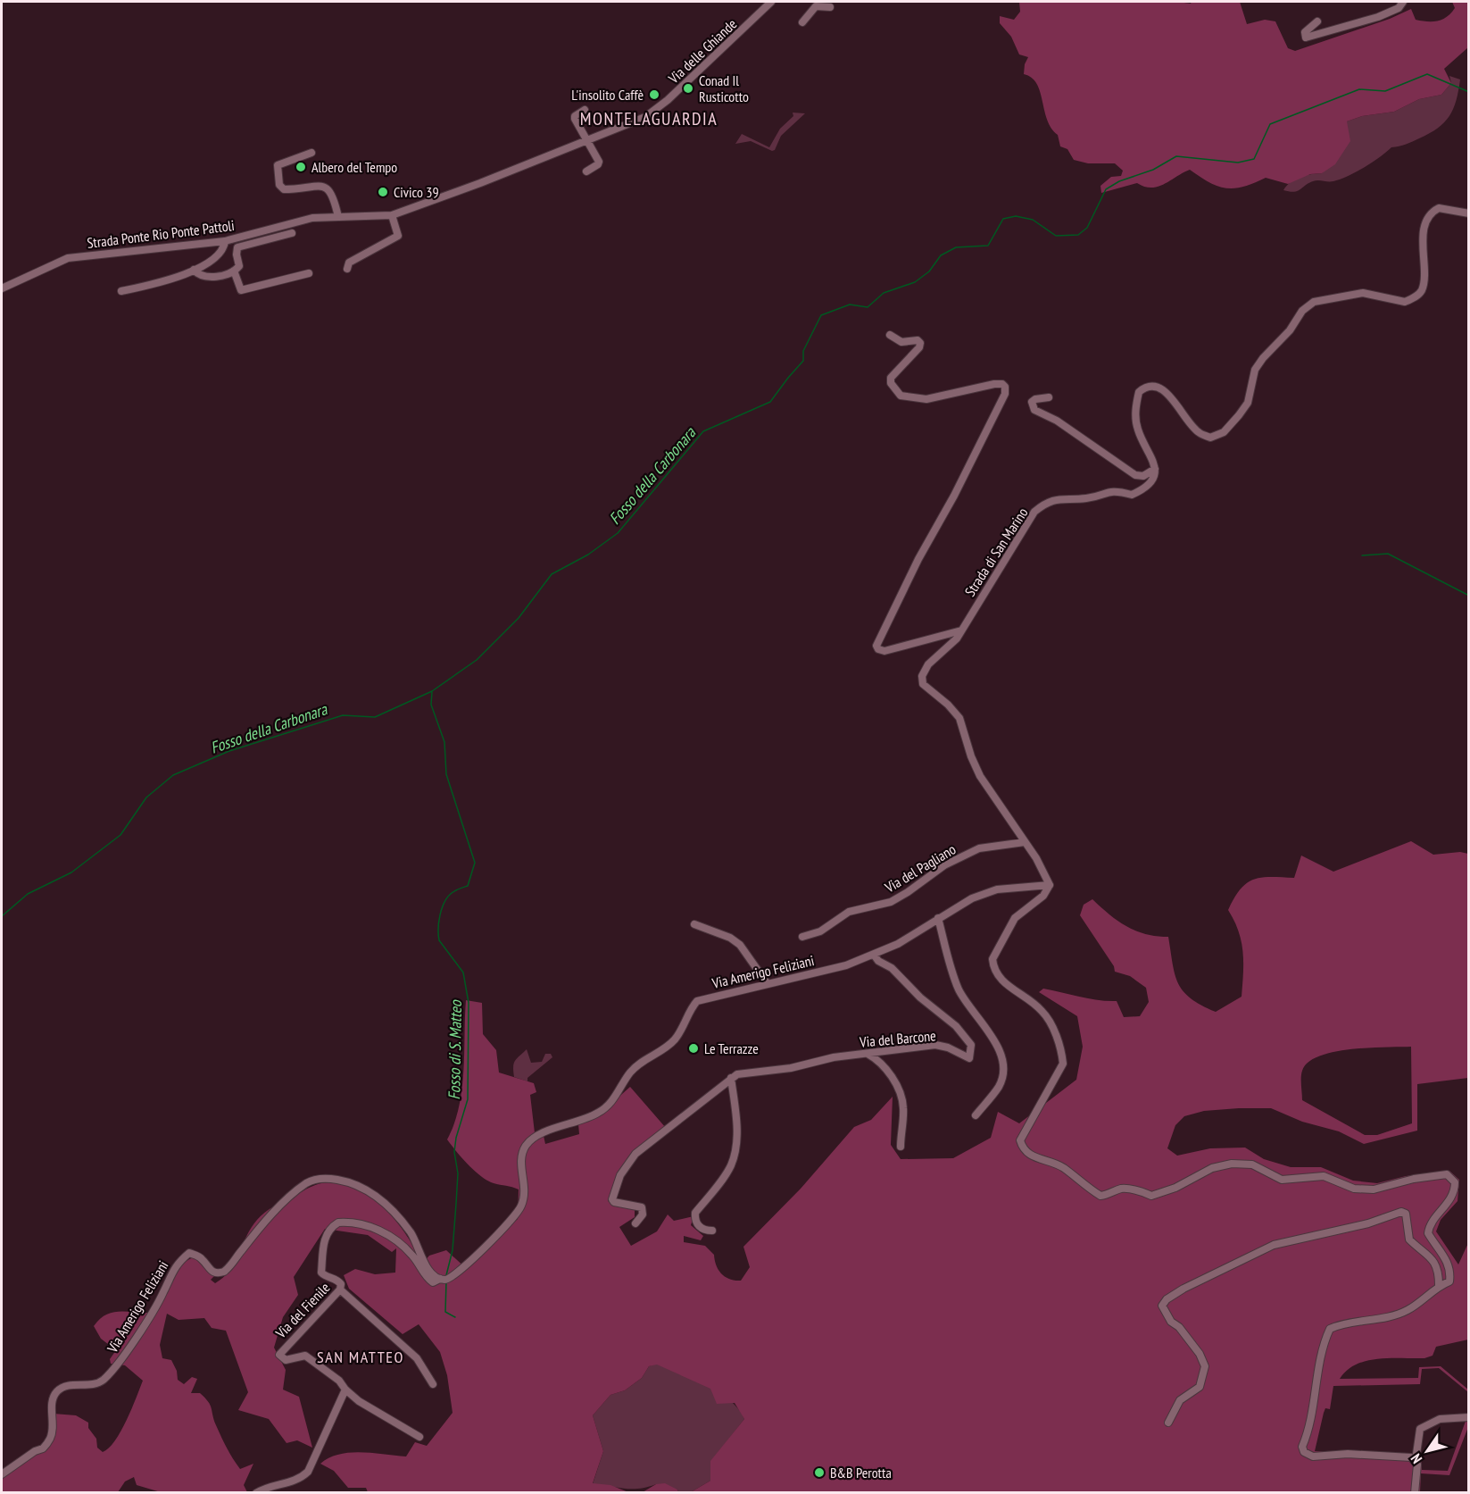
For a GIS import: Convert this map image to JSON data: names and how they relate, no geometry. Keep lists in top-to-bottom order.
{
  "streets": {
    "street": [
      "Via delle Ghiande",
      "Strada Ponte Rio Ponte Pattoli",
      "Strada di San Marino",
      "Via del Pagliano",
      "Via Amerigo Feliziani",
      "Via del Barcone",
      "Via del Fienile"
    ]
  },
  "crossings": [
    ["Via delle Ghiande", "Strada Ponte Rio Ponte Pattoli"],
    ["Strada di San Marino", "Via del Pagliano"],
    ["Strada di San Marino", "Via Amerigo Feliziani"],
    ["Via Amerigo Feliziani", "Via del Barcone"],
    ["Via Amerigo Feliziani", "Via del Fienile"]
  ],
  "districts": ["MONTELAGUARDIA", "SAN MATTEO"],
  "water": ["Fosso della Carbonara", "Fosso di S. Matteo"],
  "places": [
    "Conad Il Rusticotto",
    "L'insolito Caffè",
    "Albero del Tempo",
    "Civico 39",
    "Le Terrazze",
    "B&B Perotta"
  ],
  "north": "bottom left"
}
